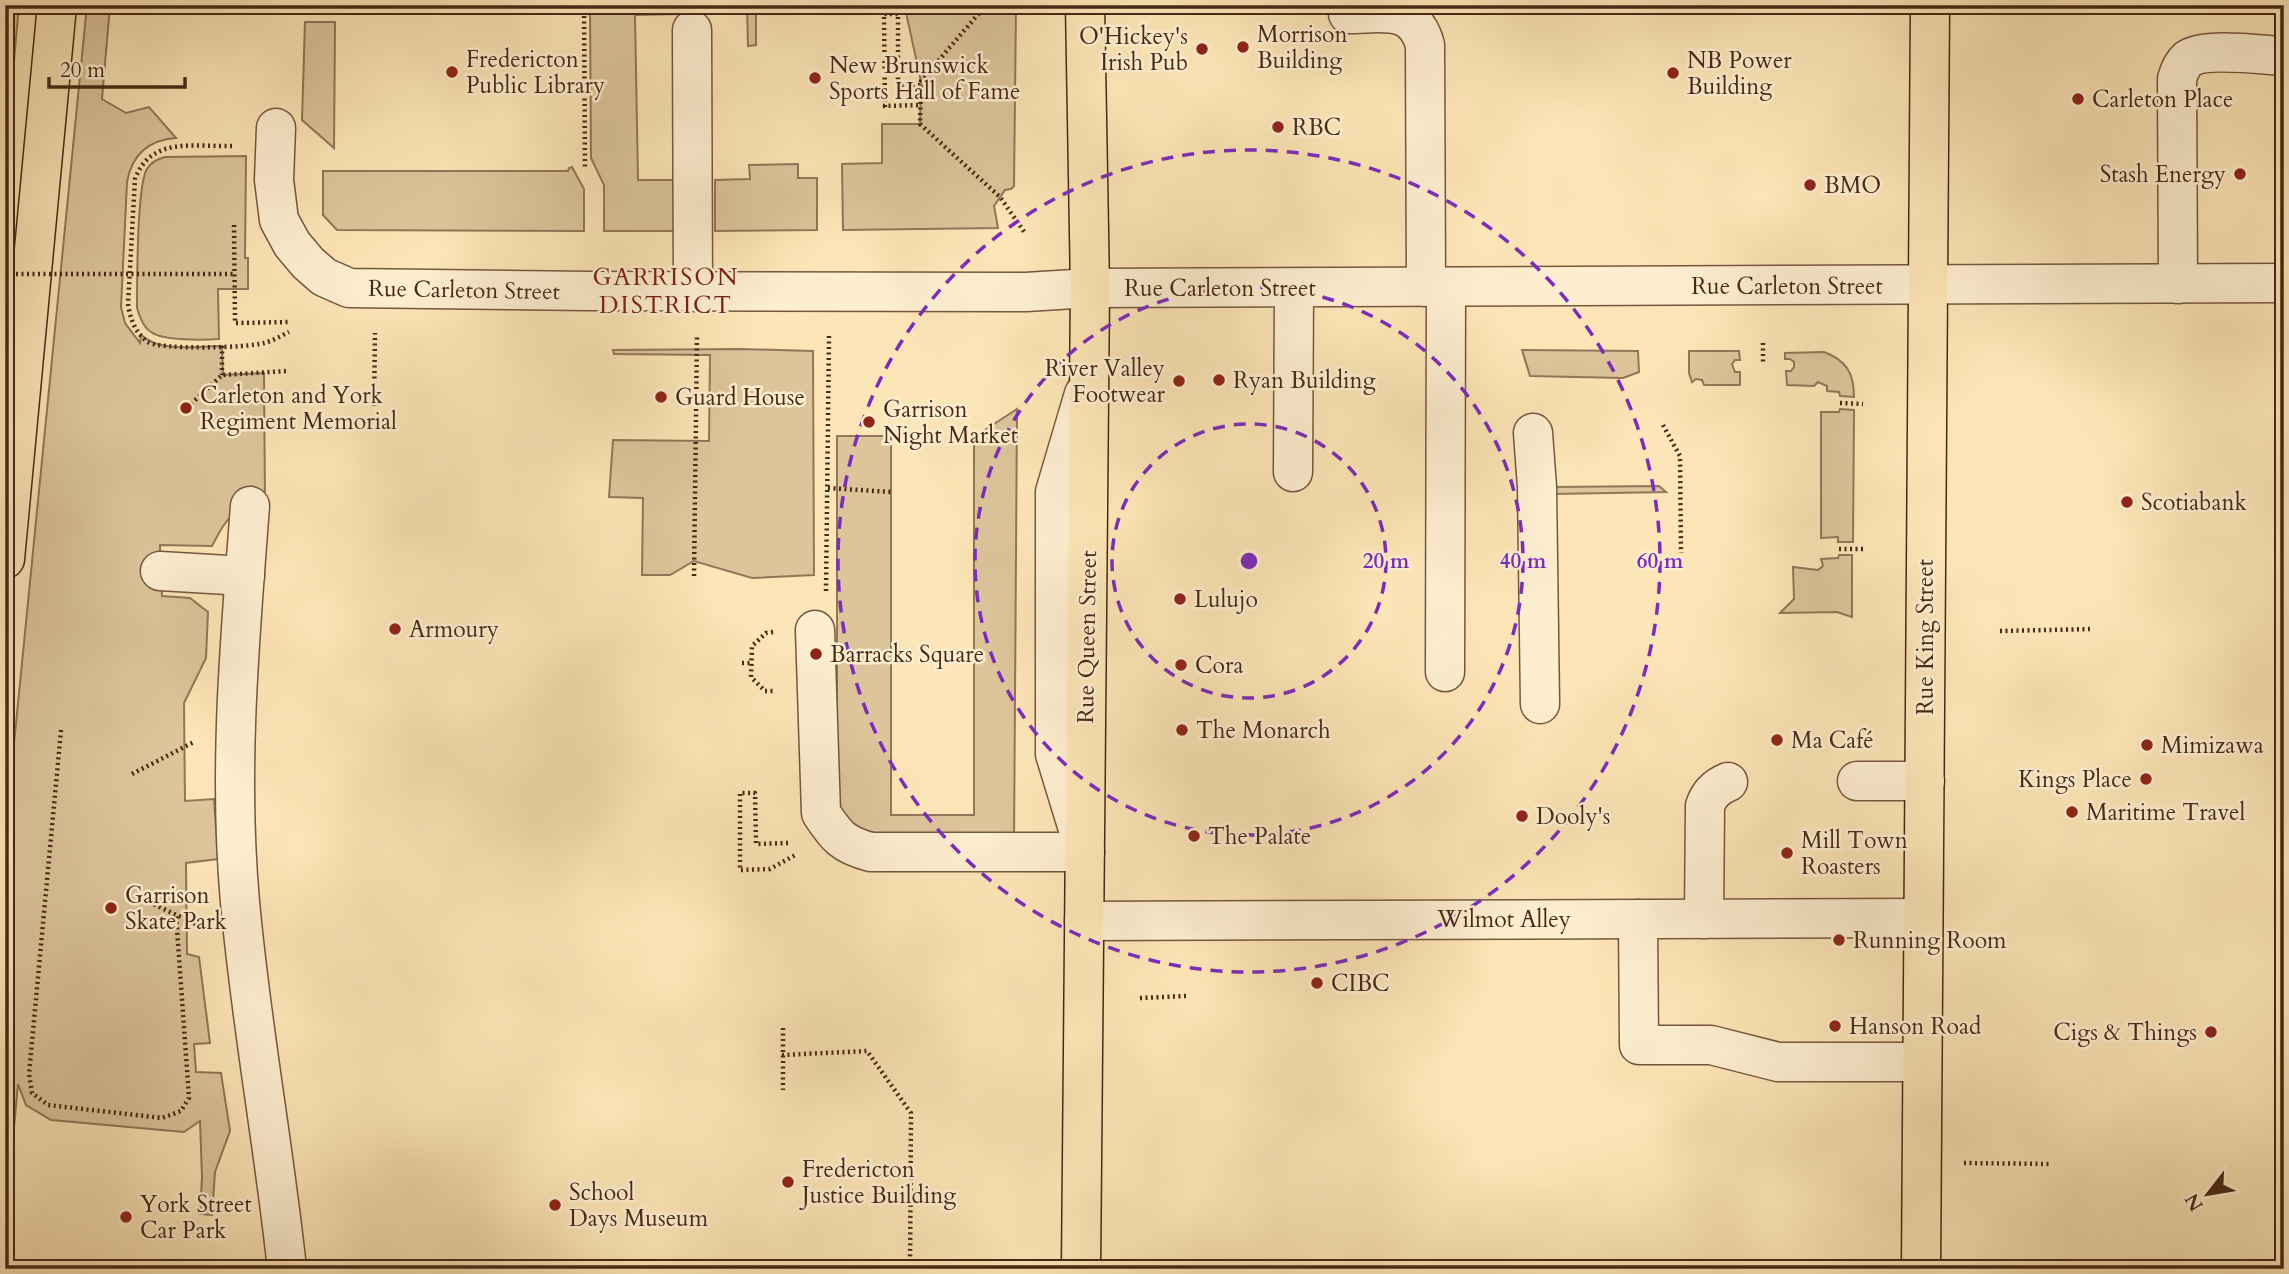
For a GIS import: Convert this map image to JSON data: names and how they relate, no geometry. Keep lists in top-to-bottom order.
{
  "streets": {
    "main road": ["Rue Queen Street", "Rue King Street"],
    "street": ["Rue Carleton Street", "Wilmot Alley"]
  },
  "crossings": [
    ["Rue Carleton Street", "Rue Queen Street"],
    ["Rue Carleton Street", "Rue King Street"],
    ["Rue Queen Street", "Wilmot Alley"],
    ["Rue King Street", "Wilmot Alley"]
  ],
  "districts": ["GARRISON DISTRICT"],
  "places": [
    "Morrison Building",
    "O'Hickey's Irish Pub",
    "Fredericton Public Library",
    "NB Power Building",
    "New Brunswick Sports Hall of Fame",
    "Carleton Place",
    "RBC",
    "Stash Energy",
    "BMO",
    "Ryan Building",
    "River Valley Footwear",
    "Guard House",
    "Carleton and York Regiment Memorial",
    "Garrison Night Market",
    "Scotiabank",
    "Lulujo",
    "Armoury",
    "Barracks Square",
    "Cora",
    "The Monarch",
    "Ma Café",
    "Mimizawa",
    "Kings Place",
    "Maritime Travel",
    "Dooly's",
    "The Palate",
    "Mill Town Roasters",
    "Garrison Skate Park",
    "Running Room",
    "CIBC",
    "Hanson Road",
    "Cigs & Things",
    "Fredericton Justice Building",
    "School Days Museum",
    "York Street Car Park"
  ],
  "scale_bar": "20 m",
  "north": "bottom left",
  "rings": ["20 m", "40 m", "60 m"]
}
